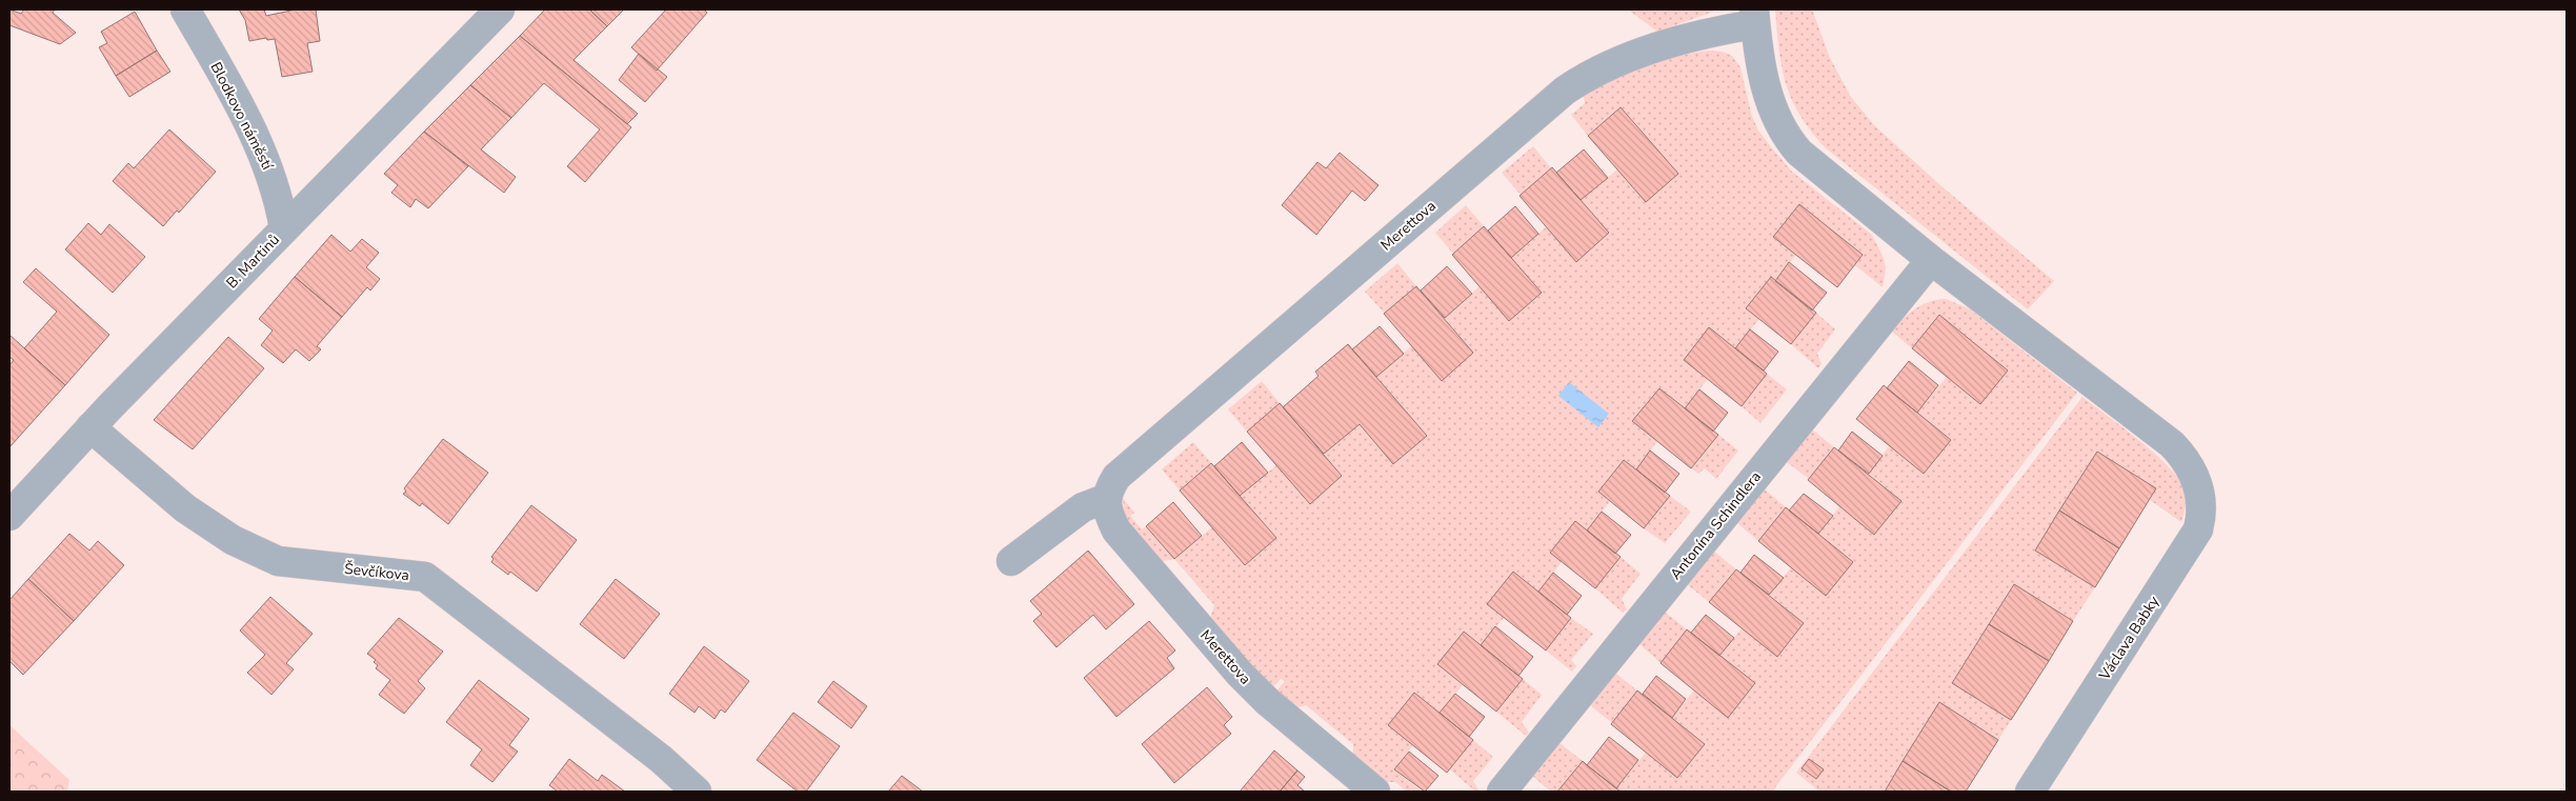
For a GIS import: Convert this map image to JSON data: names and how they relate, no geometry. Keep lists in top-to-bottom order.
{
  "streets": {
    "street": [
      "Blodkovo náměstí",
      "Merettova",
      "B. Martinů",
      "Antonína Schindlera",
      "Ševčíkova",
      "Václava Babky"
    ]
  },
  "crossings": [
    ["Blodkovo náměstí", "B. Martinů"],
    ["Merettova", "Václava Babky"],
    ["B. Martinů", "Ševčíkova"],
    ["Antonína Schindlera", "Václava Babky"]
  ]
}
